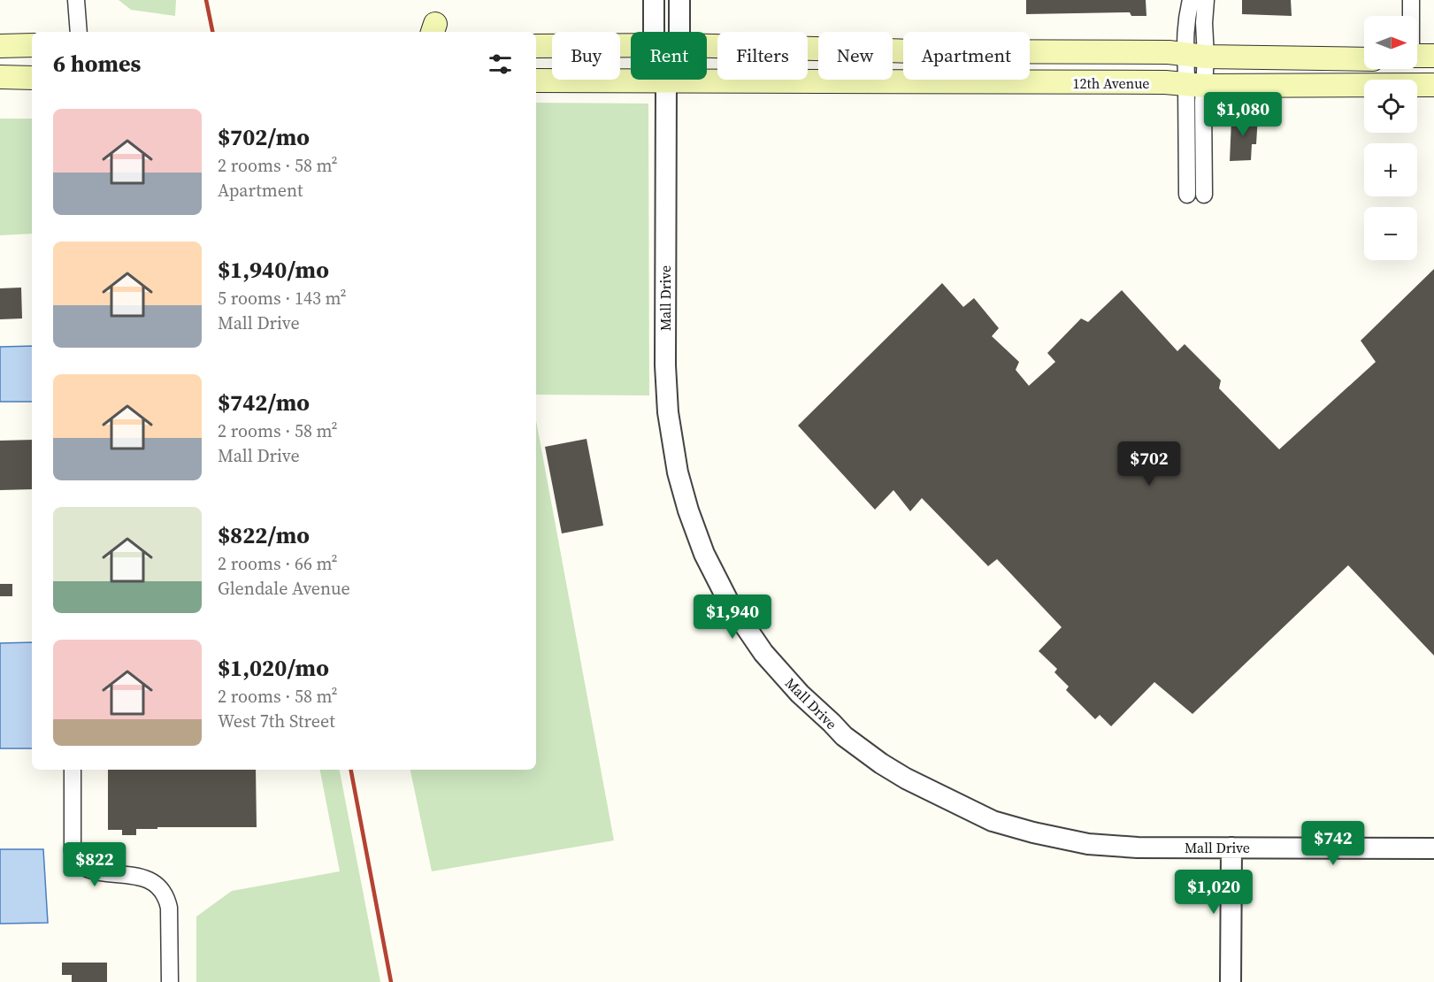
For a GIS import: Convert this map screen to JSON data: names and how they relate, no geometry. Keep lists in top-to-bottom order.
{
  "streets": {
    "main road": ["12th Avenue"],
    "street": ["Mall Drive"]
  },
  "crossings": [
    ["12th Avenue", "Mall Drive"]
  ],
  "north": "right",
  "page": {
    "map_buttons": ["+", "−"],
    "chip": [
      "Buy",
      "Rent",
      "Filters",
      "New",
      "Apartment"
    ],
    "heading": "6 homes",
    "price": [
      "$1,080",
      "$702",
      "$1,940",
      "$742",
      "$822",
      "$1,020"
    ],
    "list": [
      {
        "name": "$702/mo",
        "note": "2 rooms · 58 m² · Apartment"
      },
      {
        "name": "$1,940/mo",
        "note": "5 rooms · 143 m² · Mall Drive"
      },
      {
        "name": "$742/mo",
        "note": "2 rooms · 58 m² · Mall Drive"
      },
      {
        "name": "$822/mo",
        "note": "2 rooms · 66 m² · Glendale Avenue"
      },
      {
        "name": "$1,020/mo",
        "note": "2 rooms · 58 m² · West 7th Street"
      }
    ]
  }
}
